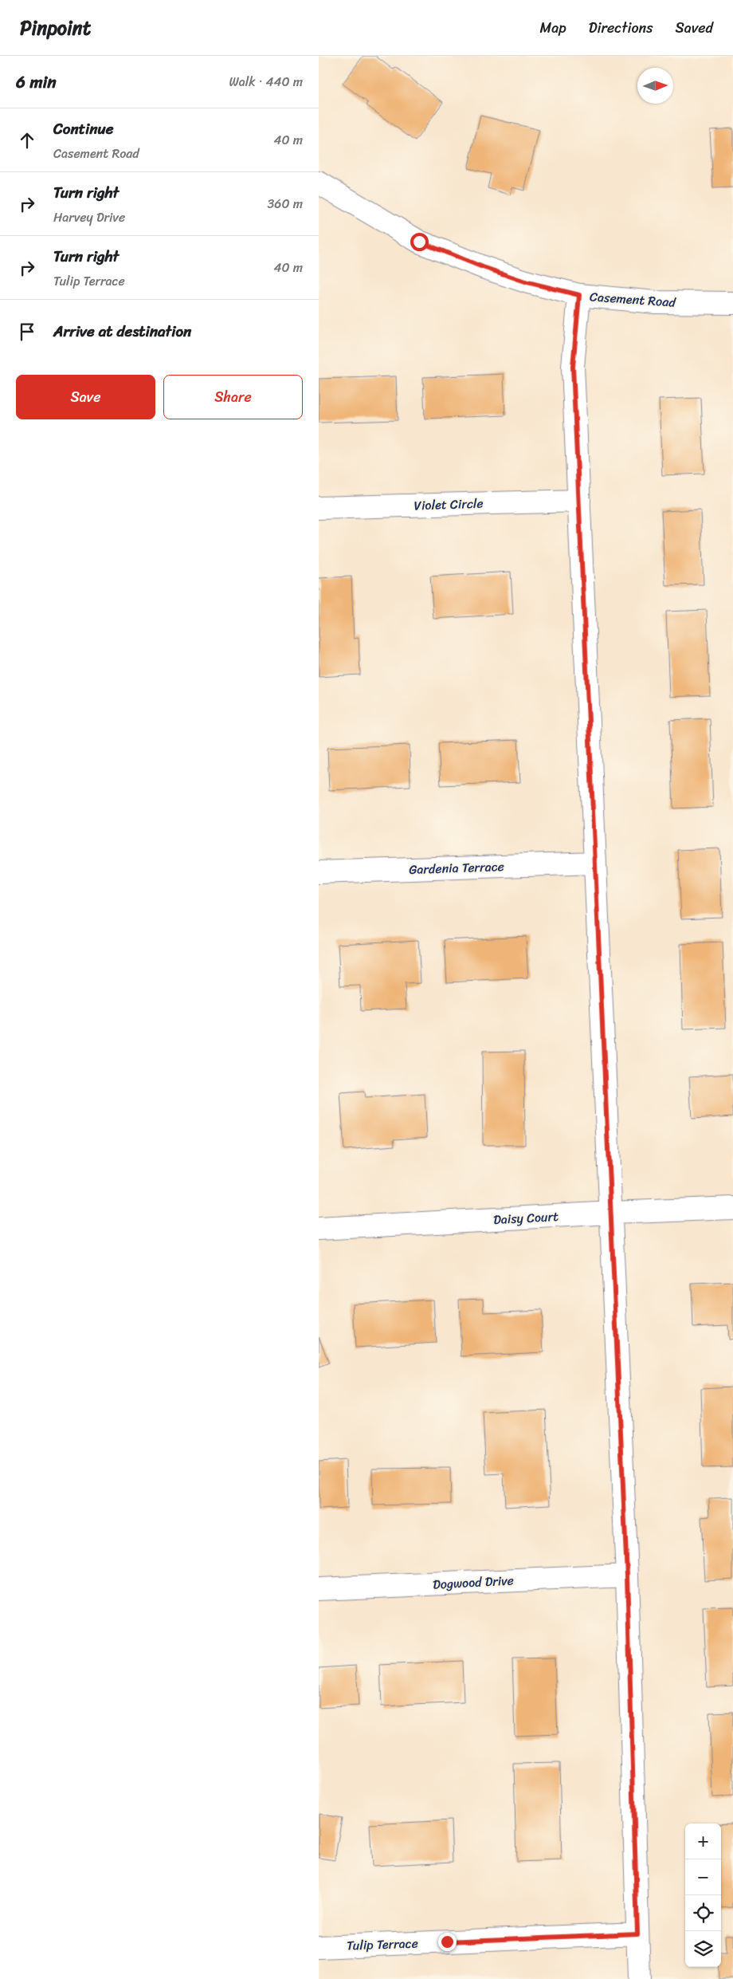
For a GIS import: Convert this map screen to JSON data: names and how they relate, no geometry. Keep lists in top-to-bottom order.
{
  "streets": {
    "street": [
      "Casement Road",
      "Violet Circle",
      "Gardenia Terrace",
      "Daisy Court",
      "Dogwood Drive",
      "Tulip Terrace"
    ]
  },
  "north": "right",
  "page": {
    "header": "Pinpoint",
    "nav": ["Map", "Directions", "Saved"],
    "heading": ["6 min", "Walk · 440 m"],
    "list": [
      ["Continue", "Casement Road", "40 m"],
      ["Turn right", "Harvey Drive", "360 m"],
      ["Turn right", "Tulip Terrace", "40 m"],
      "Arrive at destination"
    ],
    "buttons": ["Save", "Share"],
    "map_buttons": ["+", "−"]
  }
}
